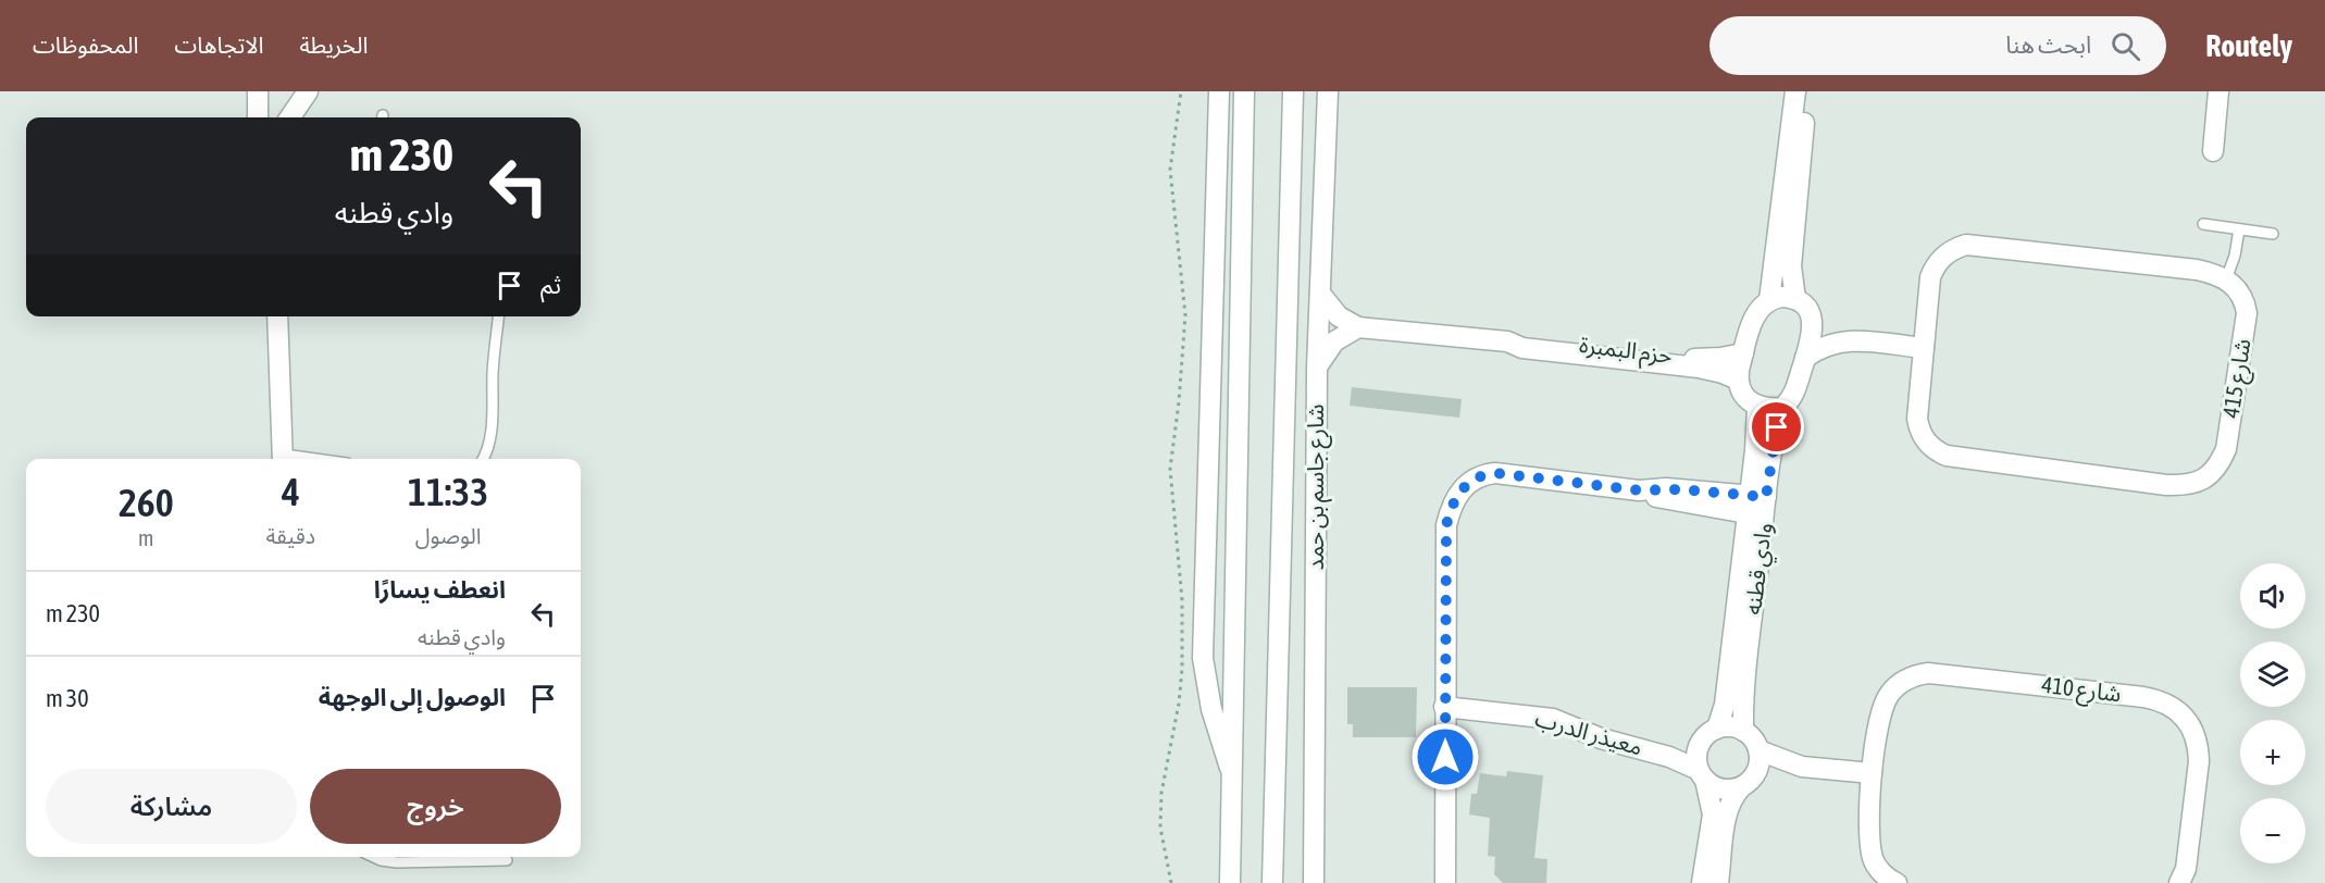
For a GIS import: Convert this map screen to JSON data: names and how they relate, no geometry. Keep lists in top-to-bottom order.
{
  "streets": {
    "street": [
      "حزم البمبرة",
      "شارع 415",
      "شارع جاسم بن حمد",
      "وادي قطنه",
      "شارع 410",
      "معيذر الدرب"
    ]
  },
  "crossings": [
    ["وادي قطنه", "معيذر الدرب"]
  ],
  "page": {
    "header": "Routely",
    "search": "ابحث هنا",
    "nav": ["الخريطة", "الاتجاهات", "المحفوظات"],
    "turn": ["230 m", "وادي قطنه"],
    "then": "ثم",
    "eta": [
      "11:33",
      "الوصول",
      "4",
      "دقيقة",
      "260",
      "m"
    ],
    "map_buttons": ["+", "−"],
    "list": [
      {
        "name": "انعطف يسارًا",
        "note": "وادي قطنه",
        "value": "230 m"
      },
      {
        "name": "الوصول إلى الوجهة",
        "value": "30 m"
      }
    ],
    "buttons": ["خروج", "مشاركة"]
  }
}
